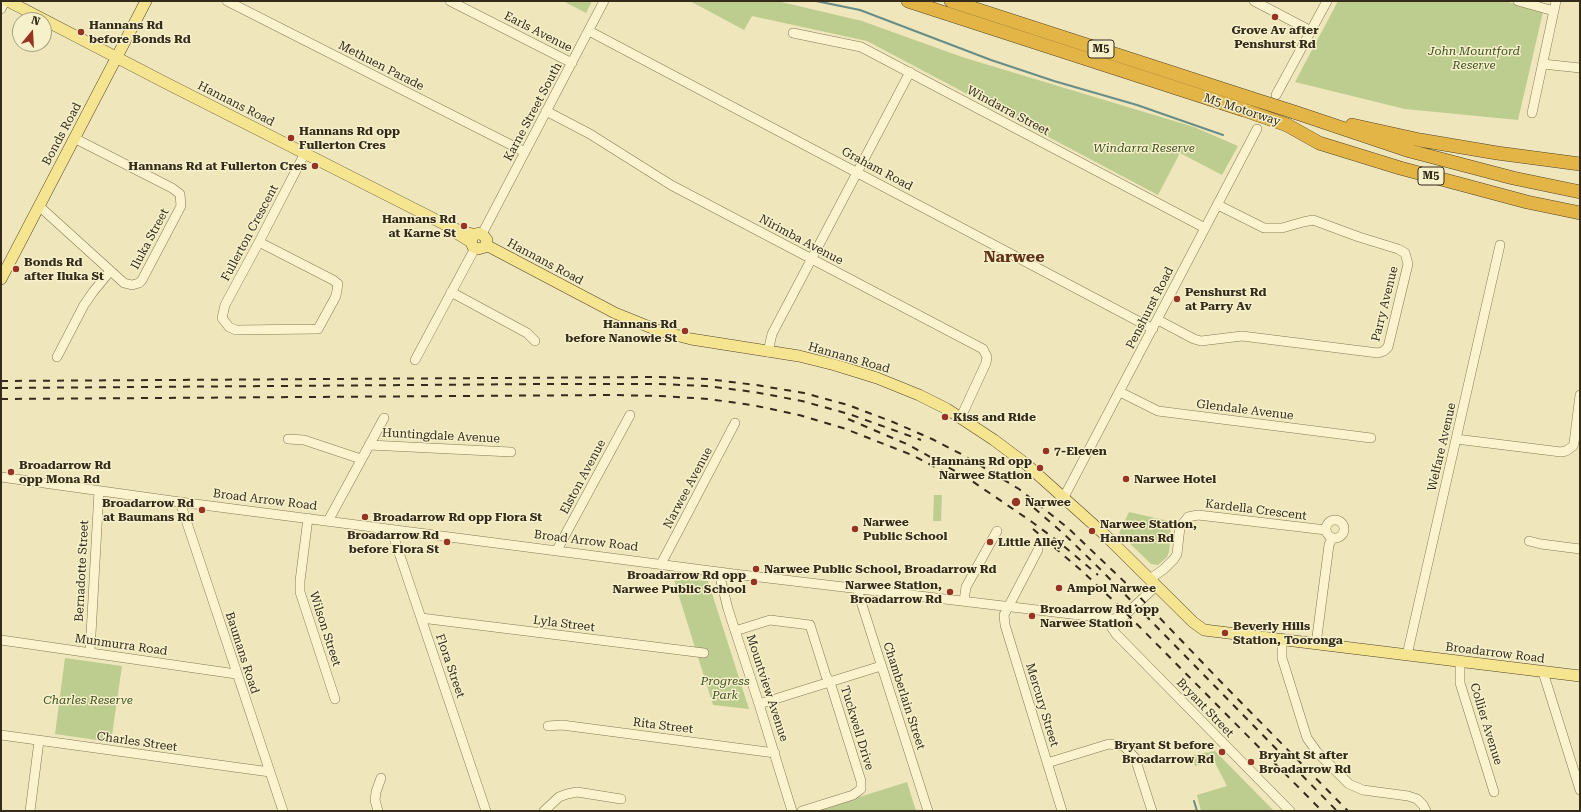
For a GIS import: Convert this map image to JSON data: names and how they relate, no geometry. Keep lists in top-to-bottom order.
{
  "streets": {
    "highway": ["M5", "M5 Motorway"],
    "main road": ["Hannans Road", "Bonds Road", "Broadarrow Road"],
    "street": [
      "Earls Avenue",
      "Methuen Parade",
      "Windarra Street",
      "Karne Street South",
      "Graham Road",
      "Fullerton Crescent",
      "Iluka Street",
      "Nirimba Avenue",
      "Parry Avenue",
      "Penshurst Road",
      "Glendale Avenue",
      "Huntingdale Avenue",
      "Welfare Avenue",
      "Elston Avenue",
      "Narwee Avenue",
      "Broad Arrow Road",
      "Kardella Crescent",
      "Bernadotte Street",
      "Lyla Street",
      "Wilson Street",
      "Munmurra Road",
      "Baumans Road",
      "Flora Street",
      "Mountview Avenue",
      "Chamberlain Street",
      "Mercury Street",
      "Bryant Street",
      "Collier Avenue",
      "Rita Street",
      "Tuckwell Drive",
      "Charles Street"
    ]
  },
  "crossings": [
    ["Earls Avenue", "Karne Street South"],
    ["M5", "M5 Motorway"],
    ["Methuen Parade", "Karne Street South"],
    ["Hannans Road", "Karne Street South"],
    ["Hannans Road", "Bonds Road"],
    ["Hannans Road", "Fullerton Crescent"],
    ["Hannans Road", "Nirimba Avenue"],
    ["Hannans Road", "Penshurst Road"],
    ["Hannans Road", "Broad Arrow Road"],
    ["Hannans Road", "Kardella Crescent"],
    ["Windarra Street", "Penshurst Road"],
    ["Karne Street South", "Graham Road"],
    ["Karne Street South", "Nirimba Avenue"],
    ["Bonds Road", "Iluka Street"],
    ["Graham Road", "Penshurst Road"],
    ["Parry Avenue", "Penshurst Road"],
    ["Penshurst Road", "Glendale Avenue"],
    ["Welfare Avenue", "Broadarrow Road"],
    ["Elston Avenue", "Broad Arrow Road"],
    ["Narwee Avenue", "Broad Arrow Road"],
    ["Broad Arrow Road", "Kardella Crescent"],
    ["Broad Arrow Road", "Bernadotte Street"],
    ["Broad Arrow Road", "Wilson Street"],
    ["Broad Arrow Road", "Baumans Road"],
    ["Broad Arrow Road", "Flora Street"],
    ["Broad Arrow Road", "Mountview Avenue"],
    ["Broad Arrow Road", "Chamberlain Street"],
    ["Broad Arrow Road", "Mercury Street"],
    ["Broad Arrow Road", "Bryant Street"],
    ["Bernadotte Street", "Munmurra Road"],
    ["Lyla Street", "Flora Street"],
    ["Munmurra Road", "Baumans Road"],
    ["Baumans Road", "Charles Street"],
    ["Broadarrow Road", "Collier Avenue"],
    ["Mountview Avenue", "Rita Street"]
  ],
  "districts": ["Narwee"],
  "parks": [
    "John Mountford Reserve",
    "Windarra Reserve",
    "Progress Park",
    "Charles Reserve"
  ],
  "places": [
    "Grove Av after Penshurst Rd",
    "Hannans Rd before Bonds Rd",
    "Hannans Rd opp Fullerton Cres",
    "Hannans Rd at Fullerton Cres",
    "Hannans Rd at Karne St",
    "Bonds Rd after Iluka St",
    "Penshurst Rd at Parry Av",
    "Hannans Rd before Nanowie St",
    "Kiss and Ride",
    "7-Eleven",
    "Hannans Rd opp Narwee Station",
    "Broadarrow Rd opp Mona Rd",
    "Narwee Hotel",
    "Narwee",
    "Broadarrow Rd at Baumans Rd",
    "Broadarrow Rd opp Flora St",
    "Narwee Public School",
    "Narwee Station, Hannans Rd",
    "Broadarrow Rd before Flora St",
    "Little Alley",
    "Narwee Public School, Broadarrow Rd",
    "Broadarrow Rd opp Narwee Public School",
    "Ampol Narwee",
    "Narwee Station, Broadarrow Rd",
    "Broadarrow Rd opp Narwee Station",
    "Beverly Hills Station, Tooronga",
    "Bryant St before Broadarrow Rd",
    "Bryant St after Broadarrow Rd"
  ],
  "north": "top"
}
